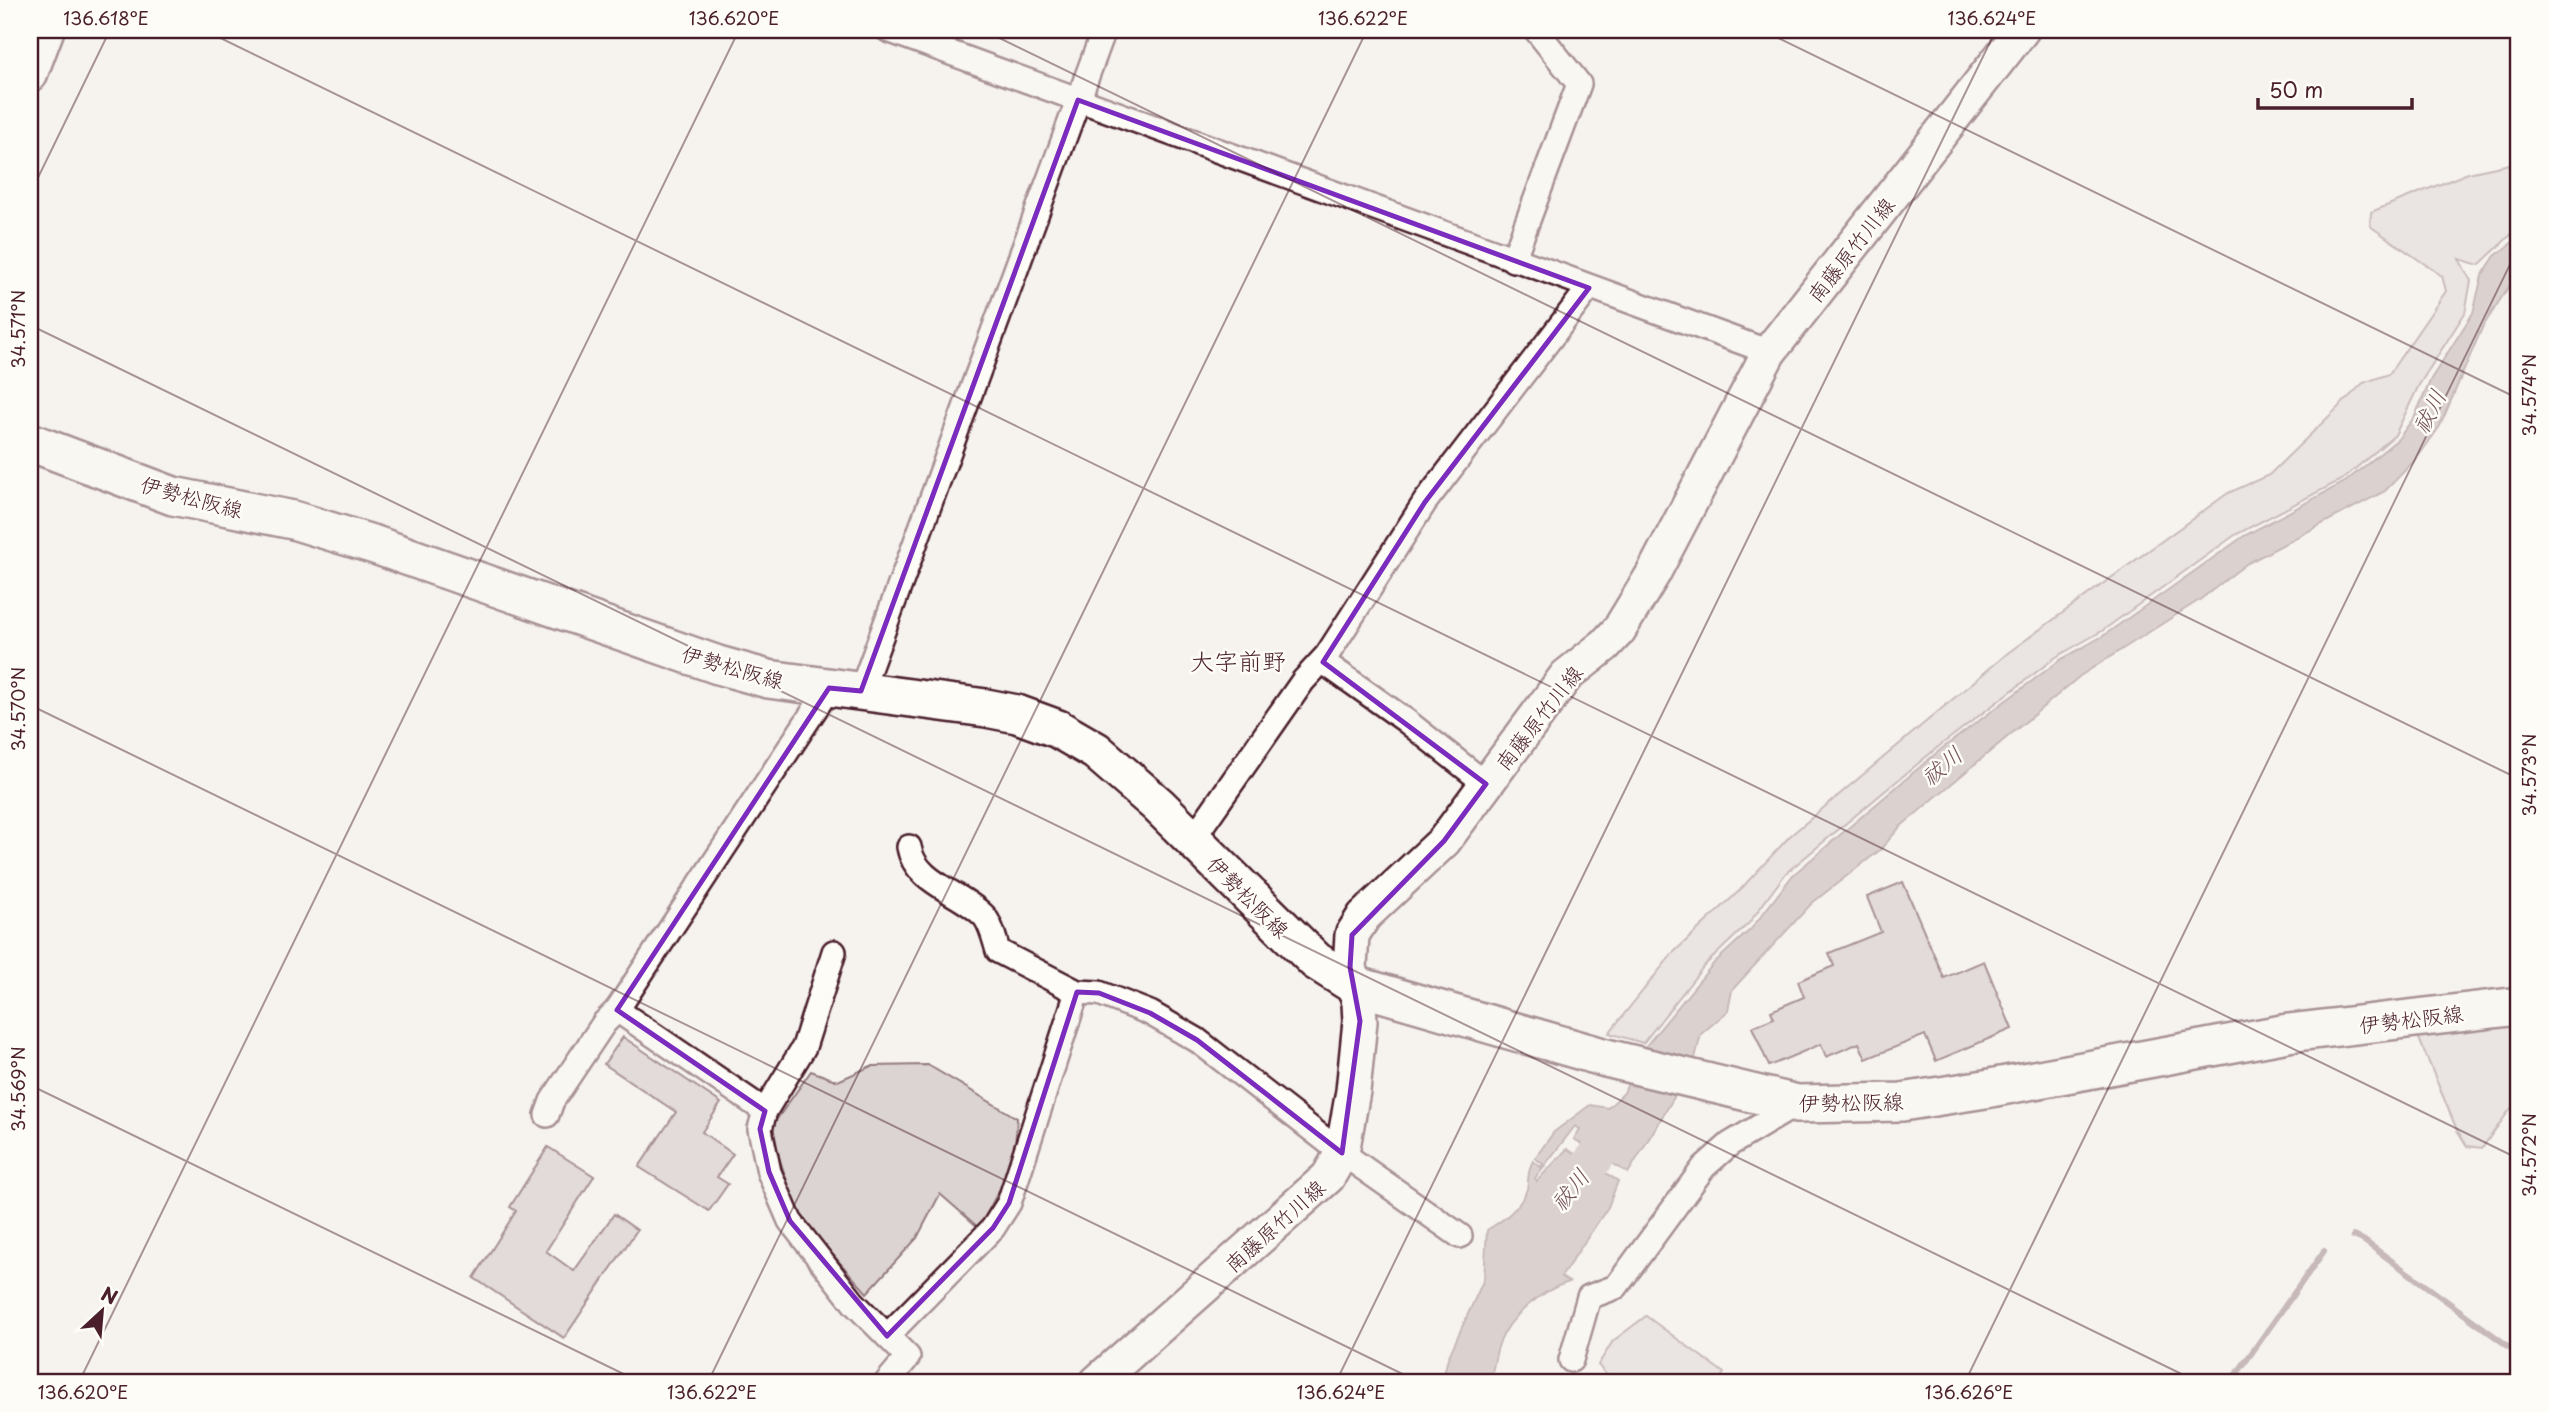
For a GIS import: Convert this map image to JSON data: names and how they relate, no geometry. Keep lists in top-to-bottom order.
{
  "streets": {
    "main road": ["南藤原竹川線", "伊勢松阪線"]
  },
  "crossings": [
    ["南藤原竹川線", "伊勢松阪線"]
  ],
  "districts": ["大字前野"],
  "water": ["祓川"],
  "scale_bar": "50 m",
  "north": "top right",
  "coordinates": [
    "136.618°E",
    "136.620°E",
    "136.622°E",
    "136.624°E",
    "34.571°N",
    "34.574°N",
    "34.570°N",
    "34.573°N",
    "34.569°N",
    "34.572°N",
    "136.626°E"
  ]
}
